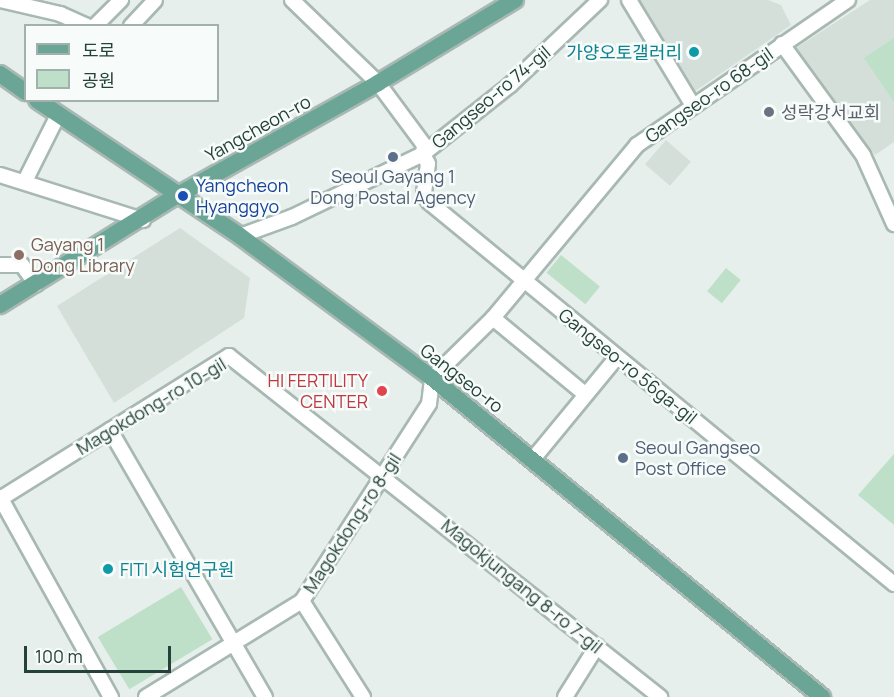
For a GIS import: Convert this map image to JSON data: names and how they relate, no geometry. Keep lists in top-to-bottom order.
{
  "streets": {
    "main road": ["Yangcheon-ro", "Gangseo-ro"],
    "street": [
      "Gangseo-ro 68-gil",
      "Gangseo-ro 74-gil",
      "Gangseo-ro 56ga-gil",
      "Magokdong-ro 10-gil",
      "Magokdong-ro 8-gil",
      "Magokjungang 8-ro 7-gil"
    ]
  },
  "crossings": [
    ["Gangseo-ro 68-gil", "Gangseo-ro 56ga-gil"],
    ["Gangseo-ro 68-gil", "Gangseo-ro"],
    ["Gangseo-ro 68-gil", "Magokdong-ro 8-gil"],
    ["Gangseo-ro 74-gil", "Gangseo-ro 56ga-gil"],
    ["Gangseo-ro 74-gil", "Gangseo-ro"],
    ["Yangcheon-ro", "Gangseo-ro"],
    ["Gangseo-ro", "Magokdong-ro 8-gil"],
    ["Magokdong-ro 10-gil", "Magokdong-ro 8-gil"],
    ["Magokdong-ro 10-gil", "Magokjungang 8-ro 7-gil"],
    ["Magokdong-ro 8-gil", "Magokjungang 8-ro 7-gil"]
  ],
  "places": [
    "가양오토갤러리",
    "성락강서교회",
    "Seoul Gayang 1 Dong Postal Agency",
    "Yangcheon Hyanggyo",
    "Gayang 1 Dong Library",
    "HI FERTILITY CENTER",
    "Seoul Gangseo Post Office",
    "FITI 시험연구원"
  ],
  "legend": ["도로", "공원"],
  "scale_bar": "100 m"
}
